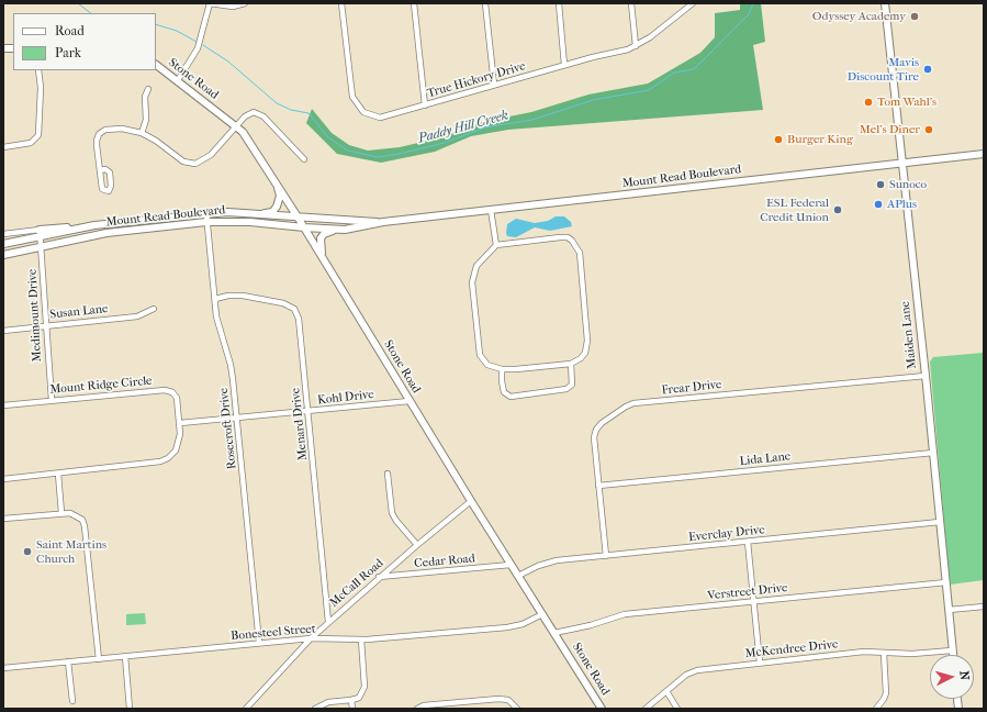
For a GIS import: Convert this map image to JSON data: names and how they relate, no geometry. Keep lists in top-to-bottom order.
{
  "streets": {
    "street": [
      "Stone Road",
      "True Hickory Drive",
      "Mount Read Boulevard",
      "Susan Lane",
      "Medimount Drive",
      "Maiden Lane",
      "Mount Ridge Circle",
      "Frear Drive",
      "Kohl Drive",
      "Menard Drive",
      "Rosecroft Drive",
      "Lida Lane",
      "Everclay Drive",
      "Cedar Road",
      "McCall Road",
      "Verstreet Drive",
      "Bonesteel Street",
      "McKendree Drive"
    ]
  },
  "crossings": [
    ["Stone Road", "Mount Read Boulevard"],
    ["Stone Road", "Kohl Drive"],
    ["Stone Road", "Everclay Drive"],
    ["Stone Road", "Cedar Road"],
    ["Stone Road", "McCall Road"],
    ["Stone Road", "Verstreet Drive"],
    ["Stone Road", "Bonesteel Street"],
    ["Mount Read Boulevard", "Medimount Drive"],
    ["Mount Read Boulevard", "Maiden Lane"],
    ["Mount Read Boulevard", "Rosecroft Drive"],
    ["Susan Lane", "Medimount Drive"],
    ["Medimount Drive", "Mount Ridge Circle"],
    ["Maiden Lane", "Frear Drive"],
    ["Maiden Lane", "Lida Lane"],
    ["Maiden Lane", "Everclay Drive"],
    ["Maiden Lane", "Verstreet Drive"],
    ["Maiden Lane", "McKendree Drive"],
    ["Mount Ridge Circle", "Kohl Drive"],
    ["Frear Drive", "Lida Lane"],
    ["Frear Drive", "Everclay Drive"],
    ["Kohl Drive", "Menard Drive"],
    ["Kohl Drive", "Rosecroft Drive"],
    ["Menard Drive", "Rosecroft Drive"],
    ["Menard Drive", "McCall Road"],
    ["Rosecroft Drive", "Bonesteel Street"],
    ["Cedar Road", "McCall Road"],
    ["McCall Road", "Bonesteel Street"]
  ],
  "water": ["Paddy Hill Creek"],
  "places": [
    "Odyssey Academy",
    "Mavis Discount Tire",
    "Tom Wahl's",
    "Mel's Diner",
    "Burger King",
    "Sunoco",
    "APlus",
    "ESL Federal Credit Union",
    "Saint Martins Church"
  ],
  "legend": ["Road", "Park"],
  "north": "right"
}
